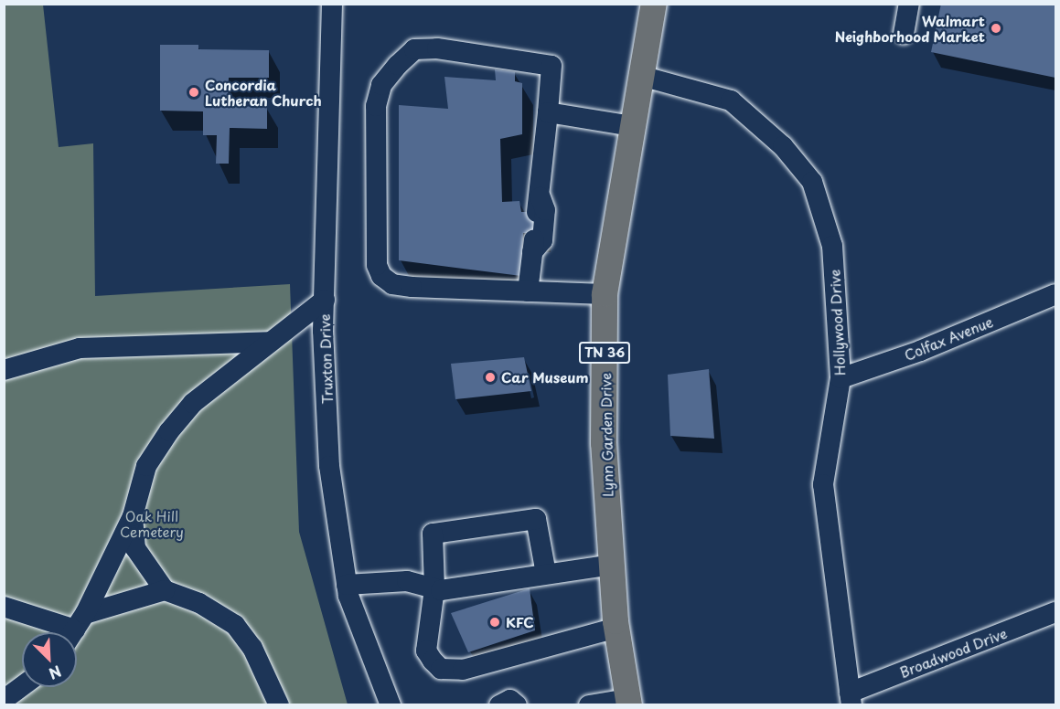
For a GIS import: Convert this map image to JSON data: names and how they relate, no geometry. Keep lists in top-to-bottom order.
{
  "streets": {
    "main road": ["TN 36", "Lynn Garden Drive"],
    "street": [
      "Hollywood Drive",
      "Colfax Avenue",
      "Truxton Drive",
      "Broadwood Drive"
    ]
  },
  "crossings": [
    ["Hollywood Drive", "Colfax Avenue"],
    ["Hollywood Drive", "Lynn Garden Drive"],
    ["Hollywood Drive", "Broadwood Drive"]
  ],
  "parks": ["Oak Hill Cemetery"],
  "places": [
    "Walmart Neighborhood Market",
    "Concordia Lutheran Church",
    "Car Museum",
    "KFC"
  ],
  "north": "bottom right"
}
